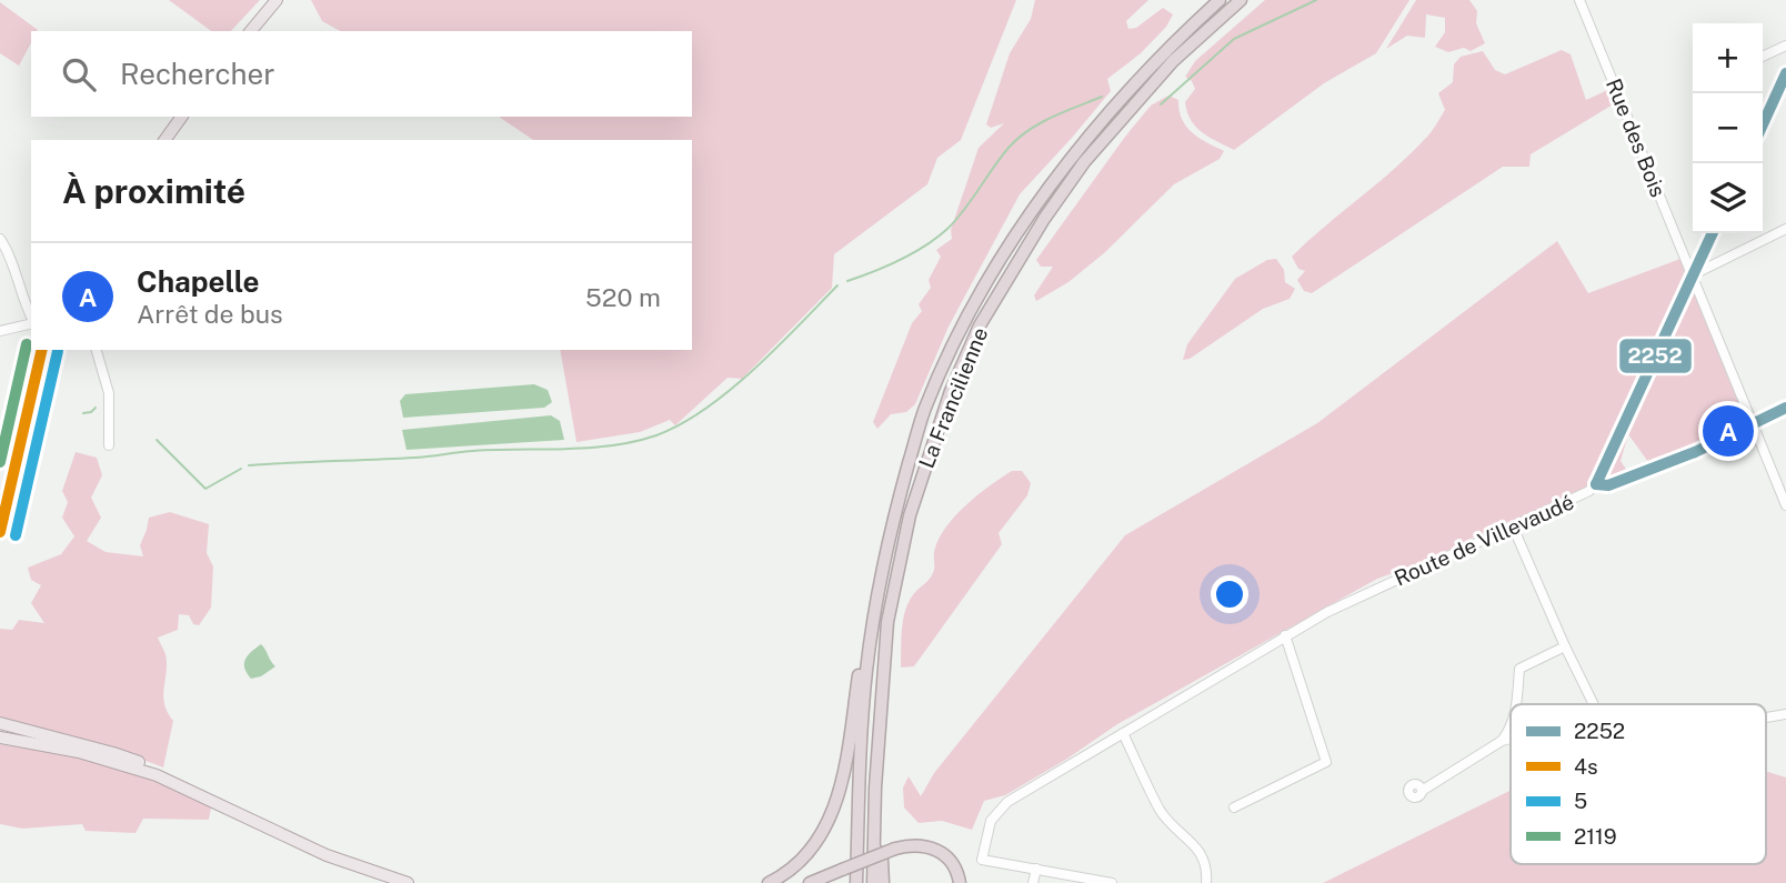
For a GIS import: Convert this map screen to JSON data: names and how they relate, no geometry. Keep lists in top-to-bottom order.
{
  "streets": {
    "highway": ["La Francilienne"],
    "street": ["Rue des Bois", "Route de Villevaudé"]
  },
  "crossings": [
    ["Rue des Bois", "Route de Villevaudé"]
  ],
  "lines": [
    "transit line 2252",
    "transit line 2119",
    "transit line 4s",
    "transit line 5"
  ],
  "legend": [
    "2252",
    "4s",
    "5",
    "2119"
  ],
  "page": {
    "map_buttons": ["+", "−"],
    "search": "Rechercher",
    "heading": "À proximité",
    "list": [
      {
        "mark": "A",
        "name": "Chapelle",
        "note": "Arrêt de bus",
        "value": "520 m"
      }
    ],
    "pins": "A"
  }
}
